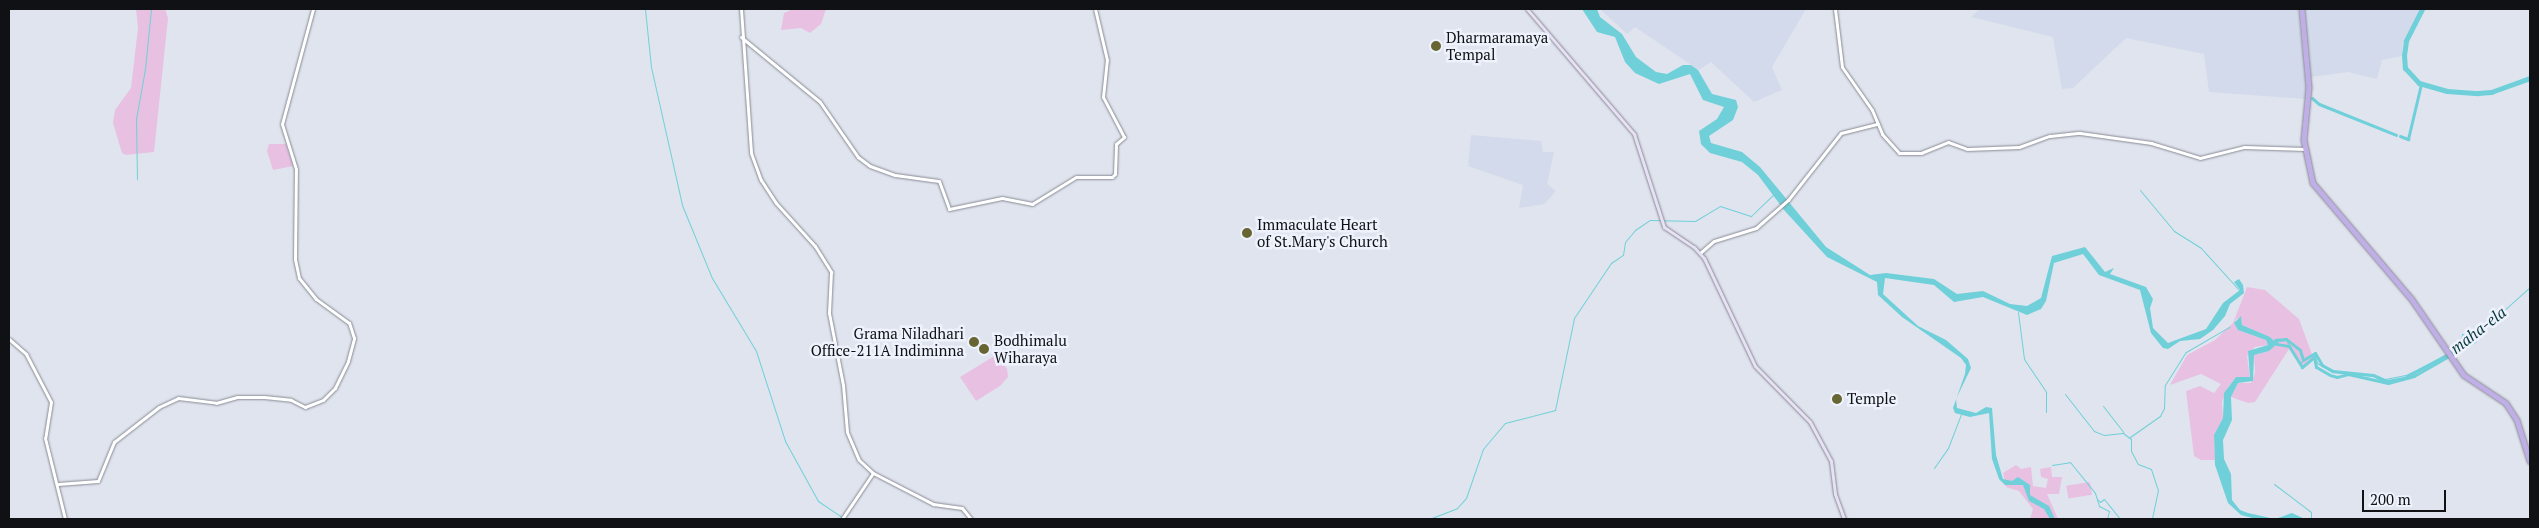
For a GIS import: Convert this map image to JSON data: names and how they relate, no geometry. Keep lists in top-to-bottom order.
{
  "water": ["maha-ela"],
  "places": [
    "Dharmaramaya Tempal",
    "Immaculate Heart of St.Mary's Church",
    "Grama Niladhari Office-211A Indiminna",
    "Bodhimalu Wiharaya",
    "Temple"
  ],
  "scale_bar": "200 m"
}
